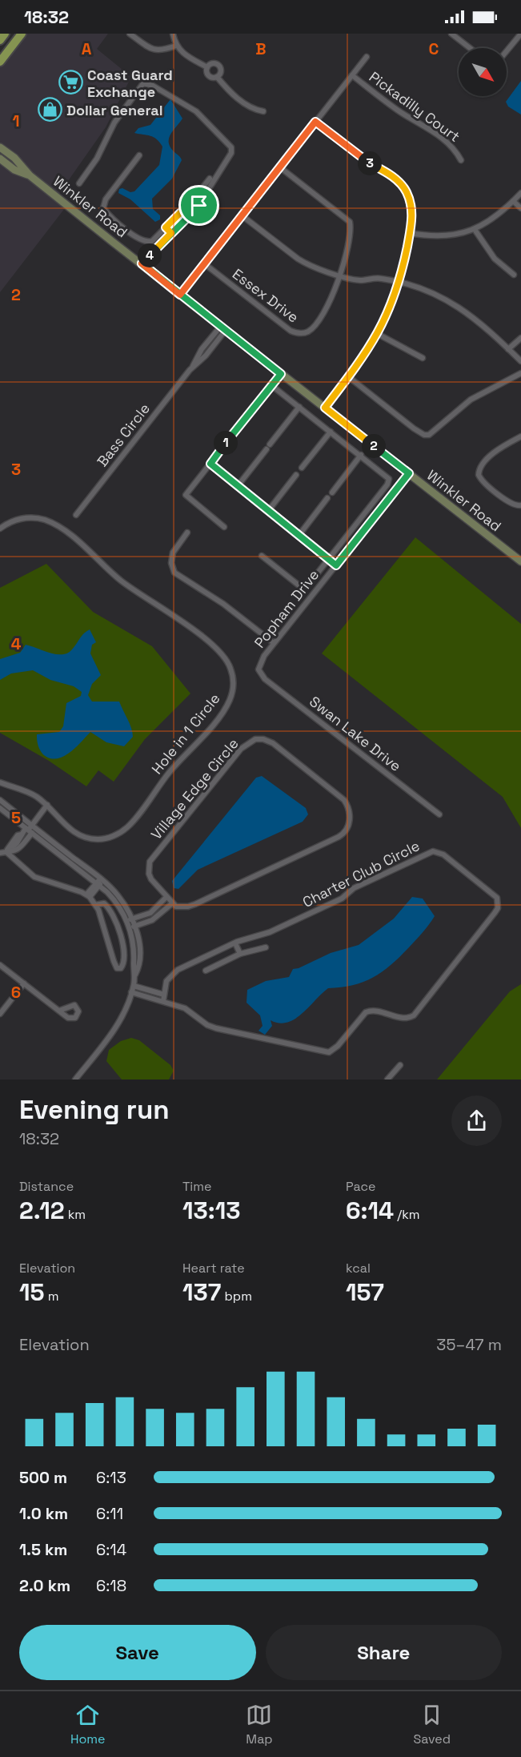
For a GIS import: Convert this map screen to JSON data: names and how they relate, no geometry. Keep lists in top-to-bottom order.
{
  "streets": {
    "street": [
      "Pickadilly Court",
      "Winkler Road",
      "Essex Drive",
      "Bass Circle",
      "Popham Drive",
      "Hole in 1 Circle",
      "Swan Lake Drive",
      "Village Edge Circle",
      "Charter Club Circle"
    ]
  },
  "crossings": [
    ["Winkler Road", "Bass Circle"],
    ["Winkler Road", "Popham Drive"],
    ["Popham Drive", "Swan Lake Drive"]
  ],
  "places": {
    "supermarket": ["Coast Guard Exchange"],
    "shop": ["Dollar General"]
  },
  "north": "bottom right",
  "page": {
    "status": "18:32",
    "pins": [
      "3",
      "4",
      "1",
      "2"
    ],
    "heading": ["Evening run", "18:32"],
    "stats": [
      ["Distance", "2.12 km"],
      ["Time", "13:13"],
      ["Pace", "6:14 /km"],
      ["Elevation", "15 m"],
      ["Heart rate", "137 bpm"],
      ["kcal", "157"]
    ],
    "chart": ["Elevation", "35–47 m"],
    "list": [
      {
        "name": "500 m",
        "note": "6:13"
      },
      {
        "name": "1.0 km",
        "note": "6:11"
      },
      {
        "name": "1.5 km",
        "note": "6:14"
      },
      {
        "name": "2.0 km",
        "note": "6:18"
      }
    ],
    "buttons": ["Save", "Share"],
    "tabs": ["Home", "Map", "Saved"]
  },
  "grid": {
    "columns": ["A", "B", "C"],
    "rows": [
      "1",
      "2",
      "3",
      "4",
      "5",
      "6"
    ]
  }
}
